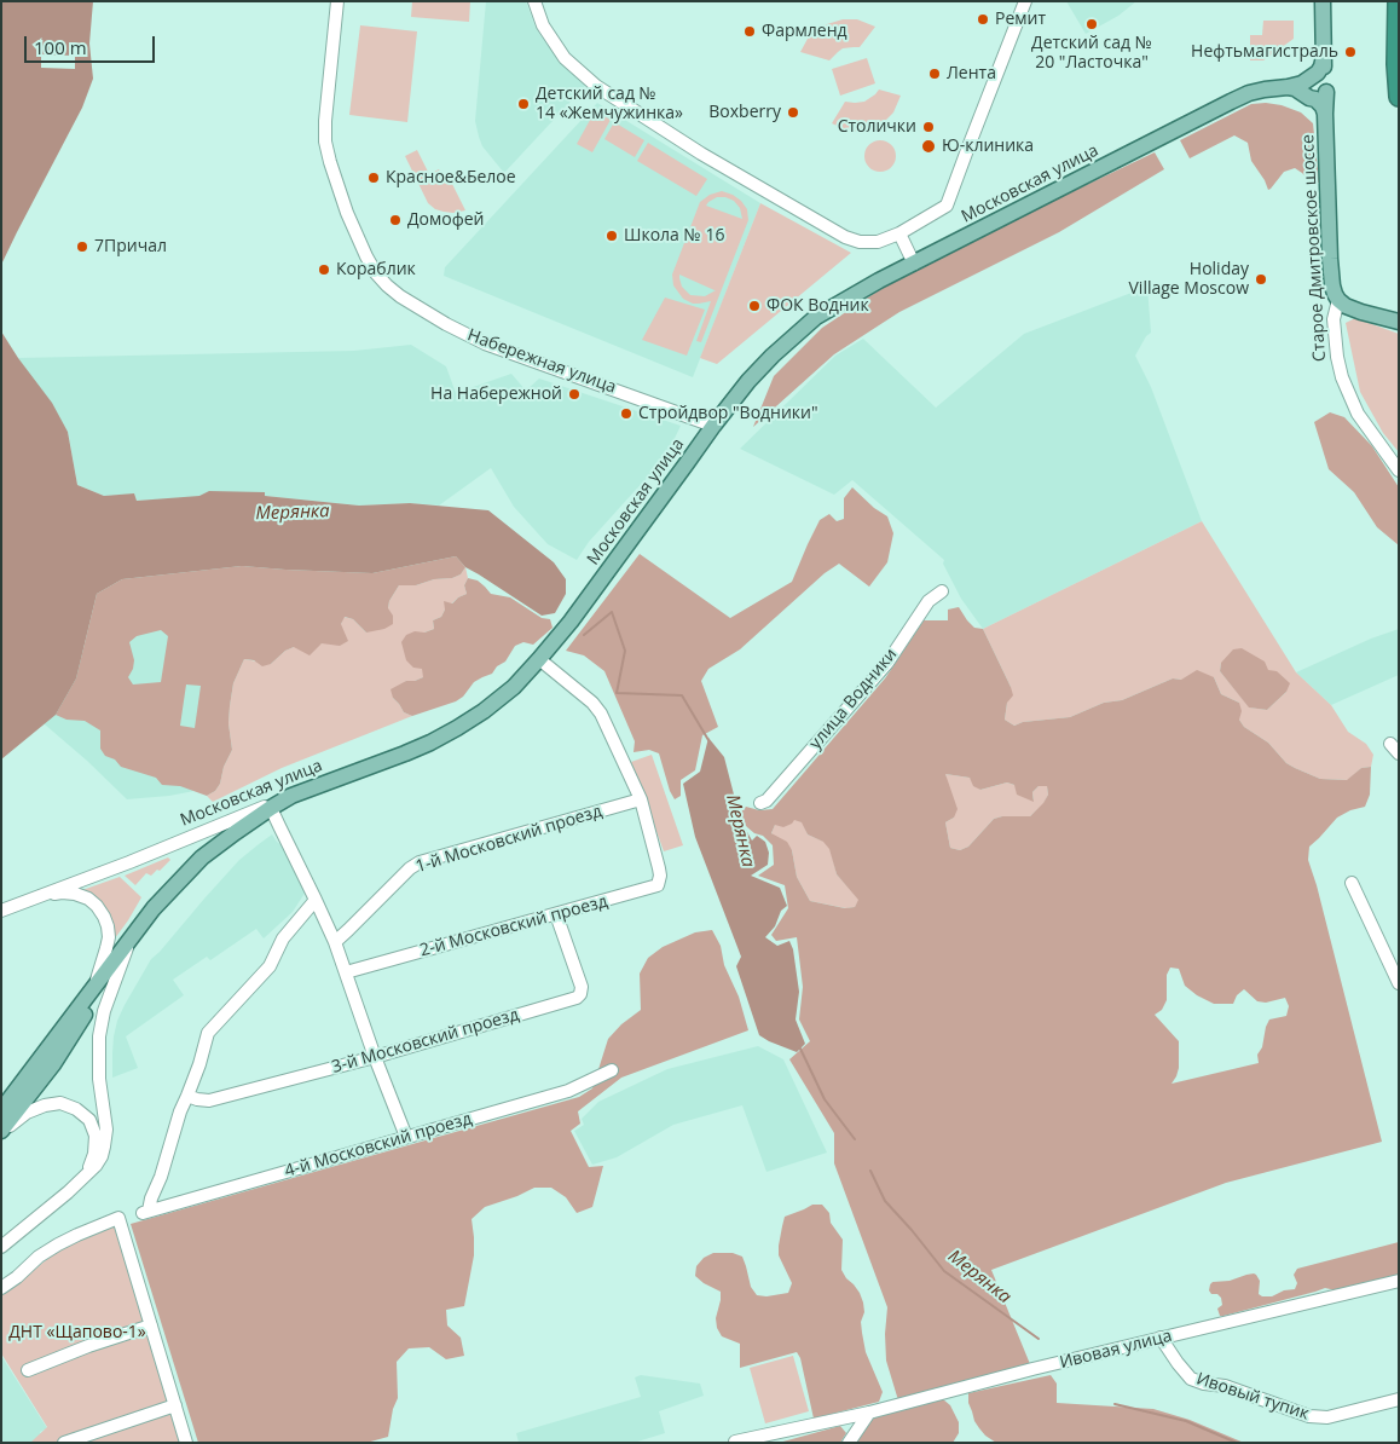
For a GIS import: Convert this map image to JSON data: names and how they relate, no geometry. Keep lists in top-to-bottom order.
{
  "streets": {
    "main road": ["Московская улица", "Старое Дмитровское шоссе"],
    "street": [
      "Набережная улица",
      "улица Водники",
      "1-й Московский проезд",
      "2-й Московский проезд",
      "3-й Московский проезд",
      "4-й Московский проезд",
      "Ивовая улица",
      "Ивовый тупик"
    ]
  },
  "crossings": [
    ["Московская улица", "Старое Дмитровское шоссе"],
    ["Московская улица", "Набережная улица"],
    ["1-й Московский проезд", "2-й Московский проезд"],
    ["2-й Московский проезд", "3-й Московский проезд"],
    ["3-й Московский проезд", "4-й Московский проезд"],
    ["Ивовая улица", "Ивовый тупик"]
  ],
  "water": ["Мерянка"],
  "parks": ["ДНТ «Щапово-1»"],
  "places": [
    "Ремит",
    "Детский сад № 20 \"Ласточка\"",
    "Фармленд",
    "Нефтьмагистраль",
    "Лента",
    "Детский сад № 14 «Жемчужинка»",
    "Boxberry",
    "Столички",
    "Ю-клиника",
    "Красное&Белое",
    "Домофей",
    "Школа № 16",
    "7Причал",
    "Кораблик",
    "Holiday Village Moscow",
    "ФОК Водник",
    "На Набережной",
    "Стройдвор \"Водники\""
  ],
  "scale_bar": "100 m"
}
